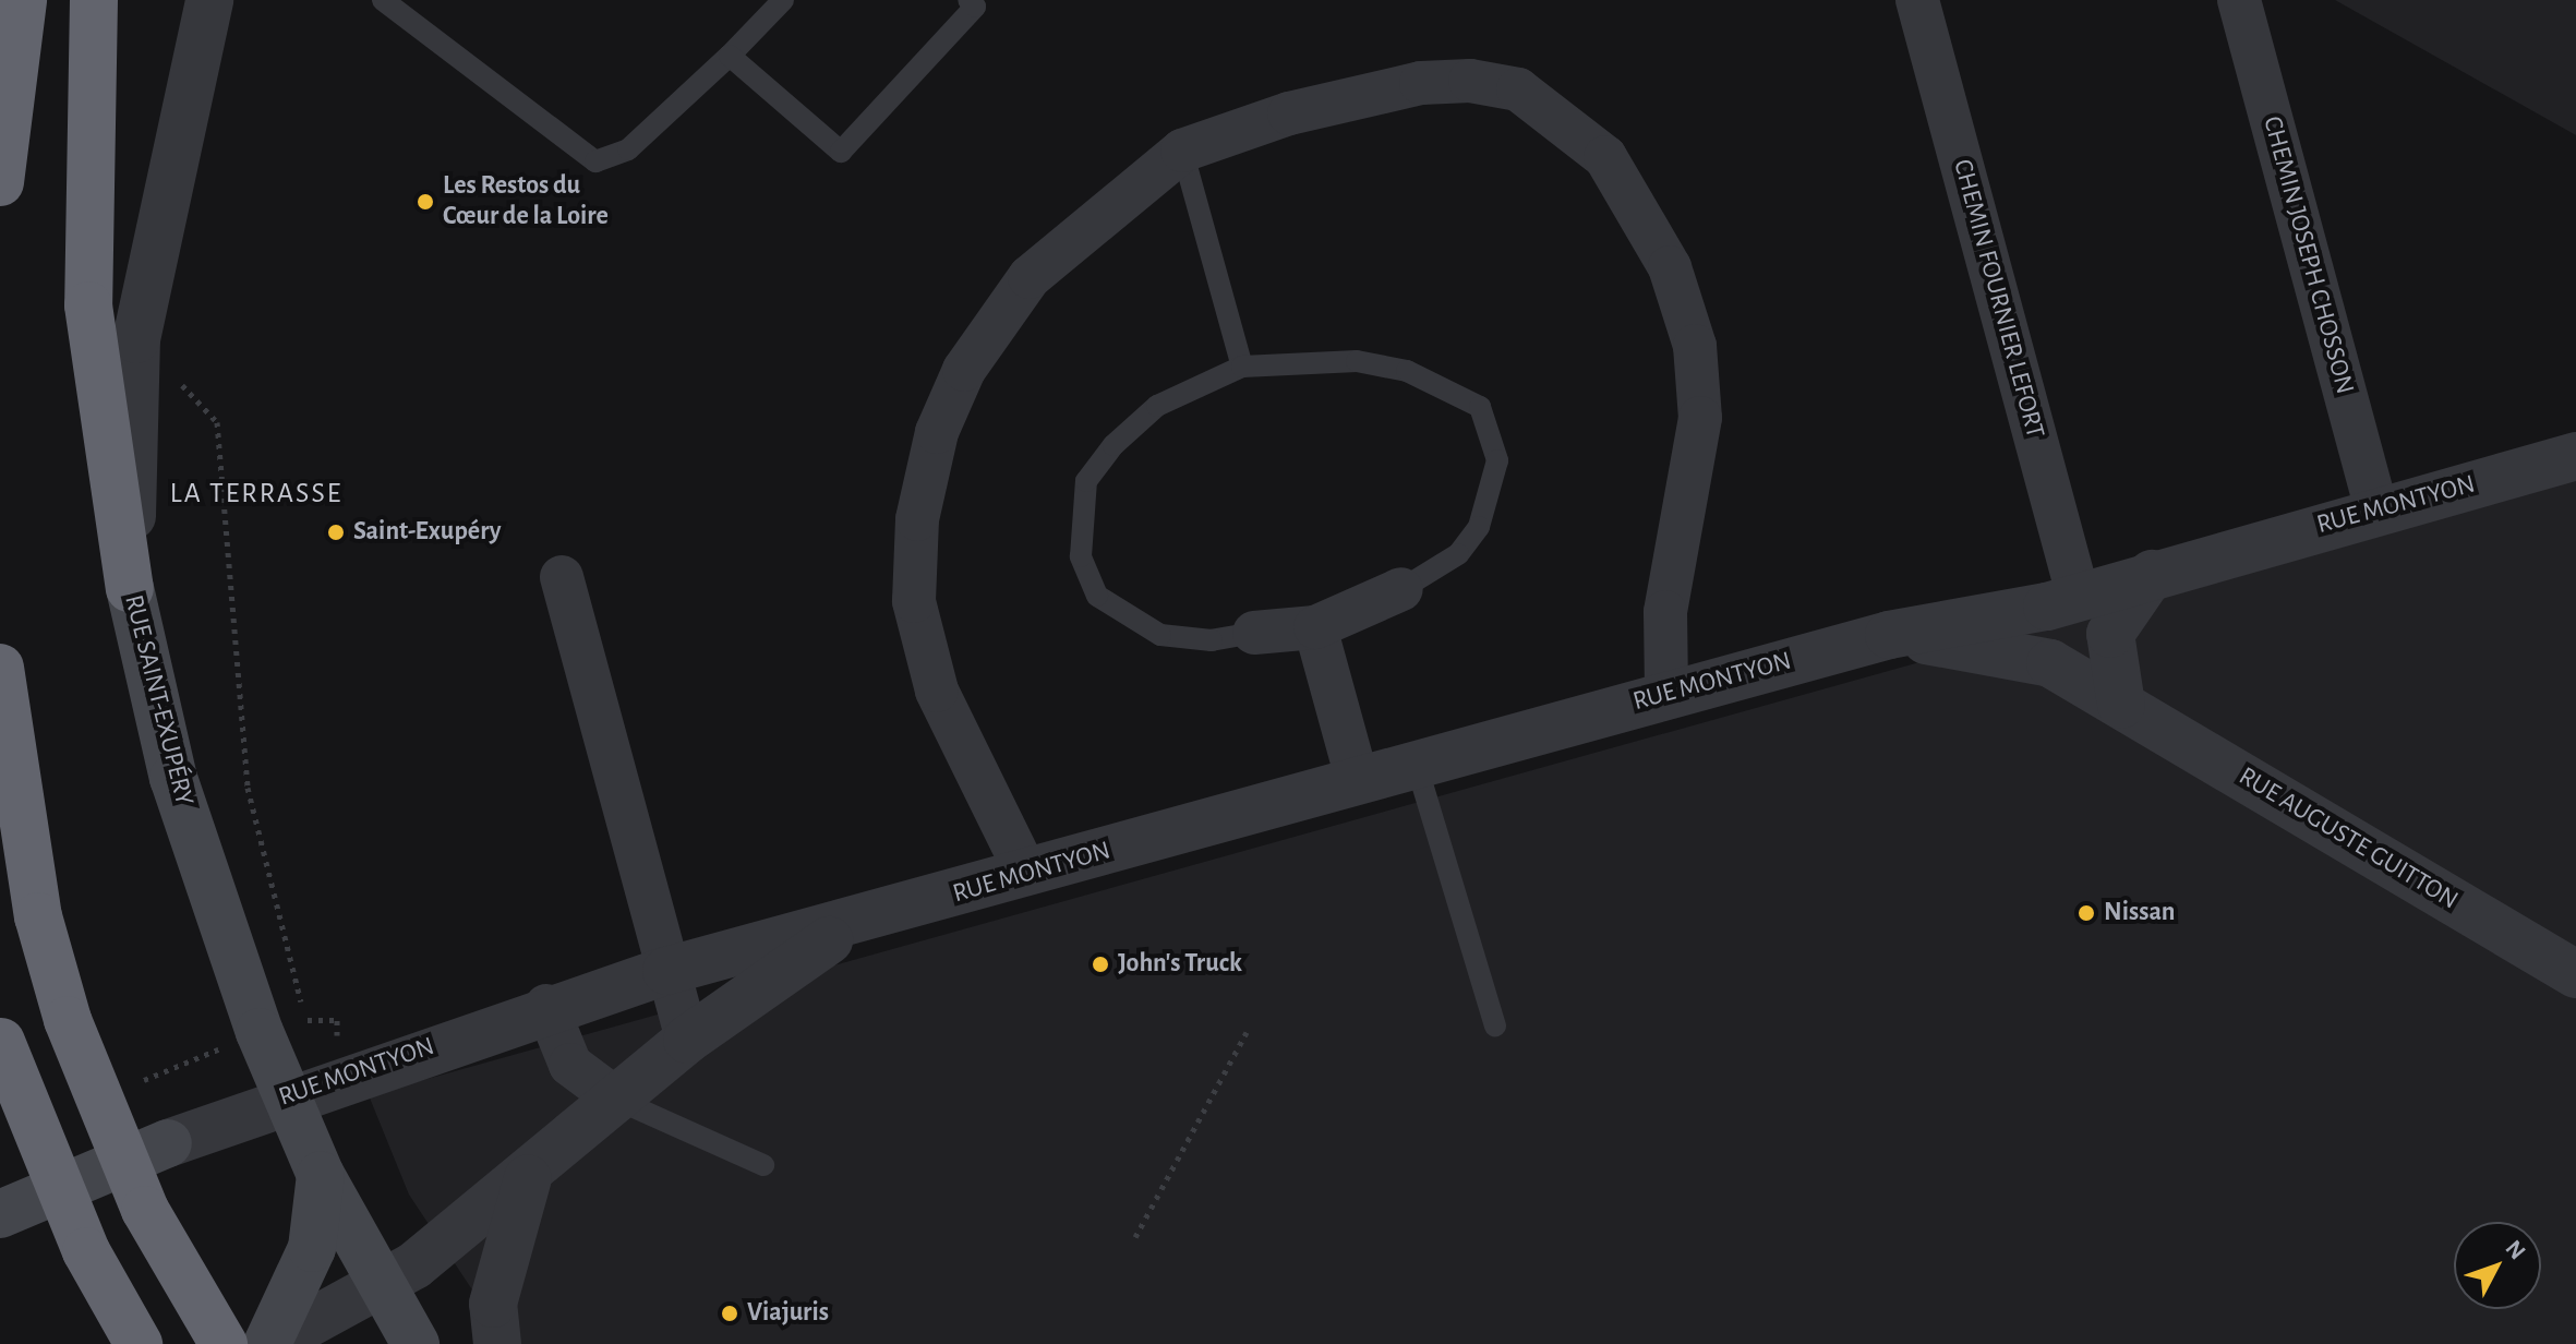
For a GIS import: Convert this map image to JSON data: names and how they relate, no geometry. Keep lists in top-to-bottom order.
{
  "streets": {
    "main road": ["RUE SAINT-EXUPÉRY"],
    "street": [
      "CHEMIN JOSEPH CHOSSON",
      "CHEMIN FOURNIER LEFORT",
      "RUE MONTYON",
      "RUE AUGUSTE GUITTON"
    ]
  },
  "crossings": [
    ["CHEMIN JOSEPH CHOSSON", "RUE MONTYON"],
    ["CHEMIN FOURNIER LEFORT", "RUE MONTYON"],
    ["RUE MONTYON", "RUE SAINT-EXUPÉRY"],
    ["RUE MONTYON", "RUE AUGUSTE GUITTON"]
  ],
  "districts": ["LA TERRASSE"],
  "places": [
    "Les Restos du Cœur de la Loire",
    "Saint-Exupéry",
    "Nissan",
    "John's Truck",
    "Viajuris"
  ],
  "north": "top right"
}
